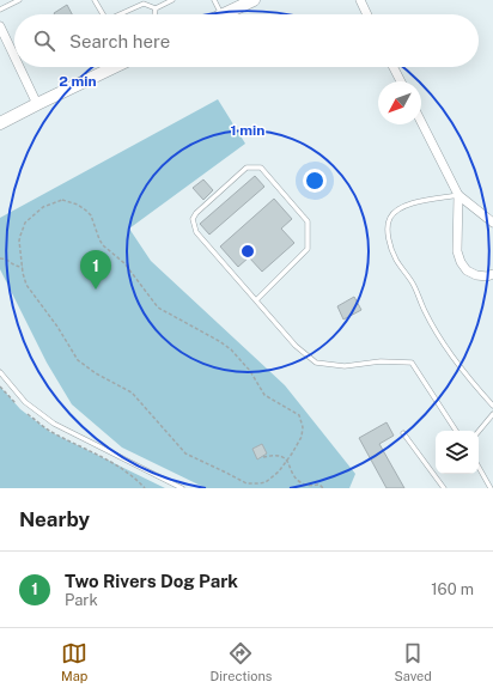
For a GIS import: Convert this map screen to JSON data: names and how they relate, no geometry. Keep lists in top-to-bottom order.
{
  "north": "bottom left",
  "page": {
    "search": "Search here",
    "pins": "1",
    "heading": "Nearby",
    "list": [
      {
        "mark": "1",
        "name": "Two Rivers Dog Park",
        "note": "Park",
        "value": "160 m"
      }
    ],
    "nav": ["Map", "Directions", "Saved"]
  },
  "rings": ["2 min", "1 min"]
}
